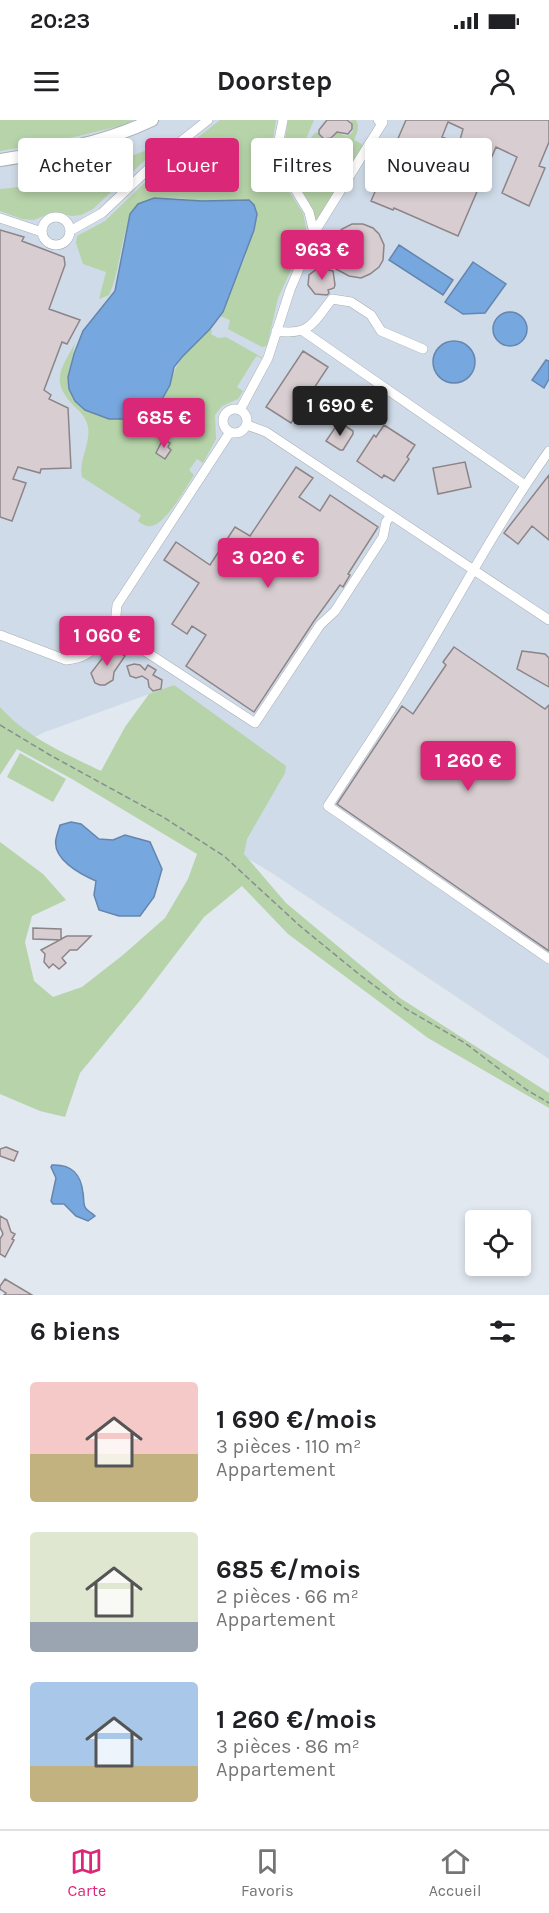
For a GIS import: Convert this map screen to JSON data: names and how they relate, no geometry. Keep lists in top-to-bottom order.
{
  "page": {
    "status": "20:23",
    "header": "Doorstep",
    "chip": [
      "Acheter",
      "Louer",
      "Filtres",
      "Nouveau"
    ],
    "price": [
      "963 €",
      "1 690 €",
      "685 €",
      "3 020 €",
      "1 060 €",
      "1 260 €"
    ],
    "heading": "6 biens",
    "list": [
      {
        "name": "1 690 €/mois",
        "note": "3 pièces · 110 m² · Appartement"
      },
      {
        "name": "685 €/mois",
        "note": "2 pièces · 66 m² · Appartement"
      },
      {
        "name": "1 260 €/mois",
        "note": "3 pièces · 86 m² · Appartement"
      }
    ],
    "tabs": ["Carte", "Favoris", "Accueil"]
  }
}
